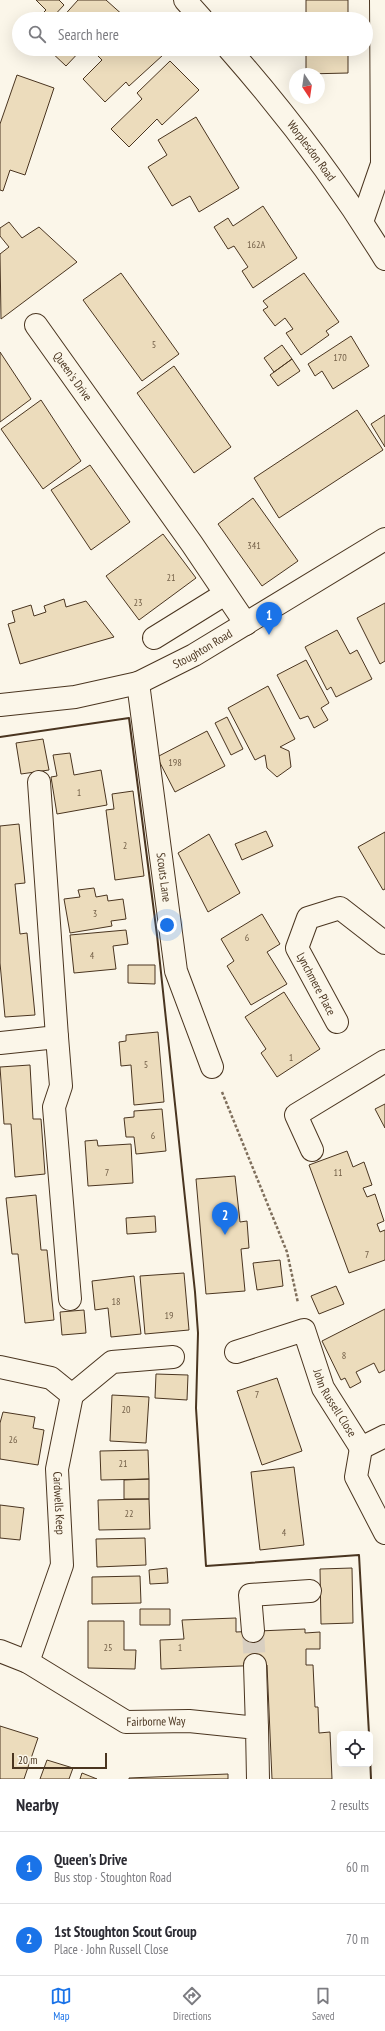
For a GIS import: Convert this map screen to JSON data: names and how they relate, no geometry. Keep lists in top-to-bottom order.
{
  "streets": {
    "street": [
      "Worplesdon Road",
      "Queen's Drive",
      "Stoughton Road",
      "Scouts Lane",
      "Lynchmere Place",
      "John Russell Close",
      "Cardwells Keep",
      "Fairborne Way"
    ]
  },
  "crossings": [
    ["Queen's Drive", "Stoughton Road"],
    ["Stoughton Road", "Scouts Lane"],
    ["Cardwells Keep", "Fairborne Way"]
  ],
  "house_numbers": [
    "162A",
    "5",
    "170",
    "341",
    "21",
    "23",
    "198",
    "1",
    "2",
    "3",
    "6",
    "4",
    "1",
    "5",
    "6",
    "7",
    "11",
    "7",
    "18",
    "19",
    "8",
    "7",
    "20",
    "26",
    "21",
    "22",
    "4",
    "25",
    "1"
  ],
  "scale_bar": "20 m",
  "north": "bottom",
  "page": {
    "search": "Search here",
    "pins": ["1", "2"],
    "scale": "20 m",
    "heading": ["Nearby", "2 results"],
    "list": [
      {
        "mark": "1",
        "name": "Queen's Drive",
        "note": "Bus stop · Stoughton Road",
        "value": "60 m"
      },
      {
        "mark": "2",
        "name": "1st Stoughton Scout Group",
        "note": "Place · John Russell Close",
        "value": "70 m"
      }
    ],
    "nav": ["Map", "Directions", "Saved"]
  }
}
